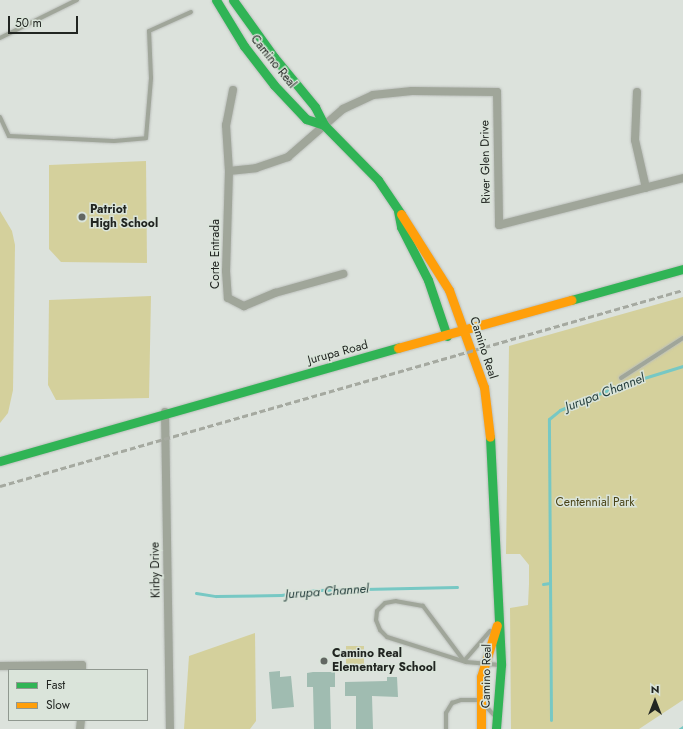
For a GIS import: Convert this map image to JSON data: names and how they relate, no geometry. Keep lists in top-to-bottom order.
{
  "streets": {
    "main road": ["Camino Real", "Jurupa Road"],
    "street": ["River Glen Drive", "Corte Entrada", "Kirby Drive"]
  },
  "crossings": [
    ["Camino Real", "River Glen Drive"],
    ["Camino Real", "Jurupa Road"],
    ["Jurupa Road", "Kirby Drive"]
  ],
  "water": ["Jurupa Channel"],
  "parks": ["Centennial Park"],
  "places": ["Patriot High School", "Camino Real Elementary School"],
  "legend": ["Fast", "Slow"],
  "scale_bar": "50 m",
  "north": "top"
}
